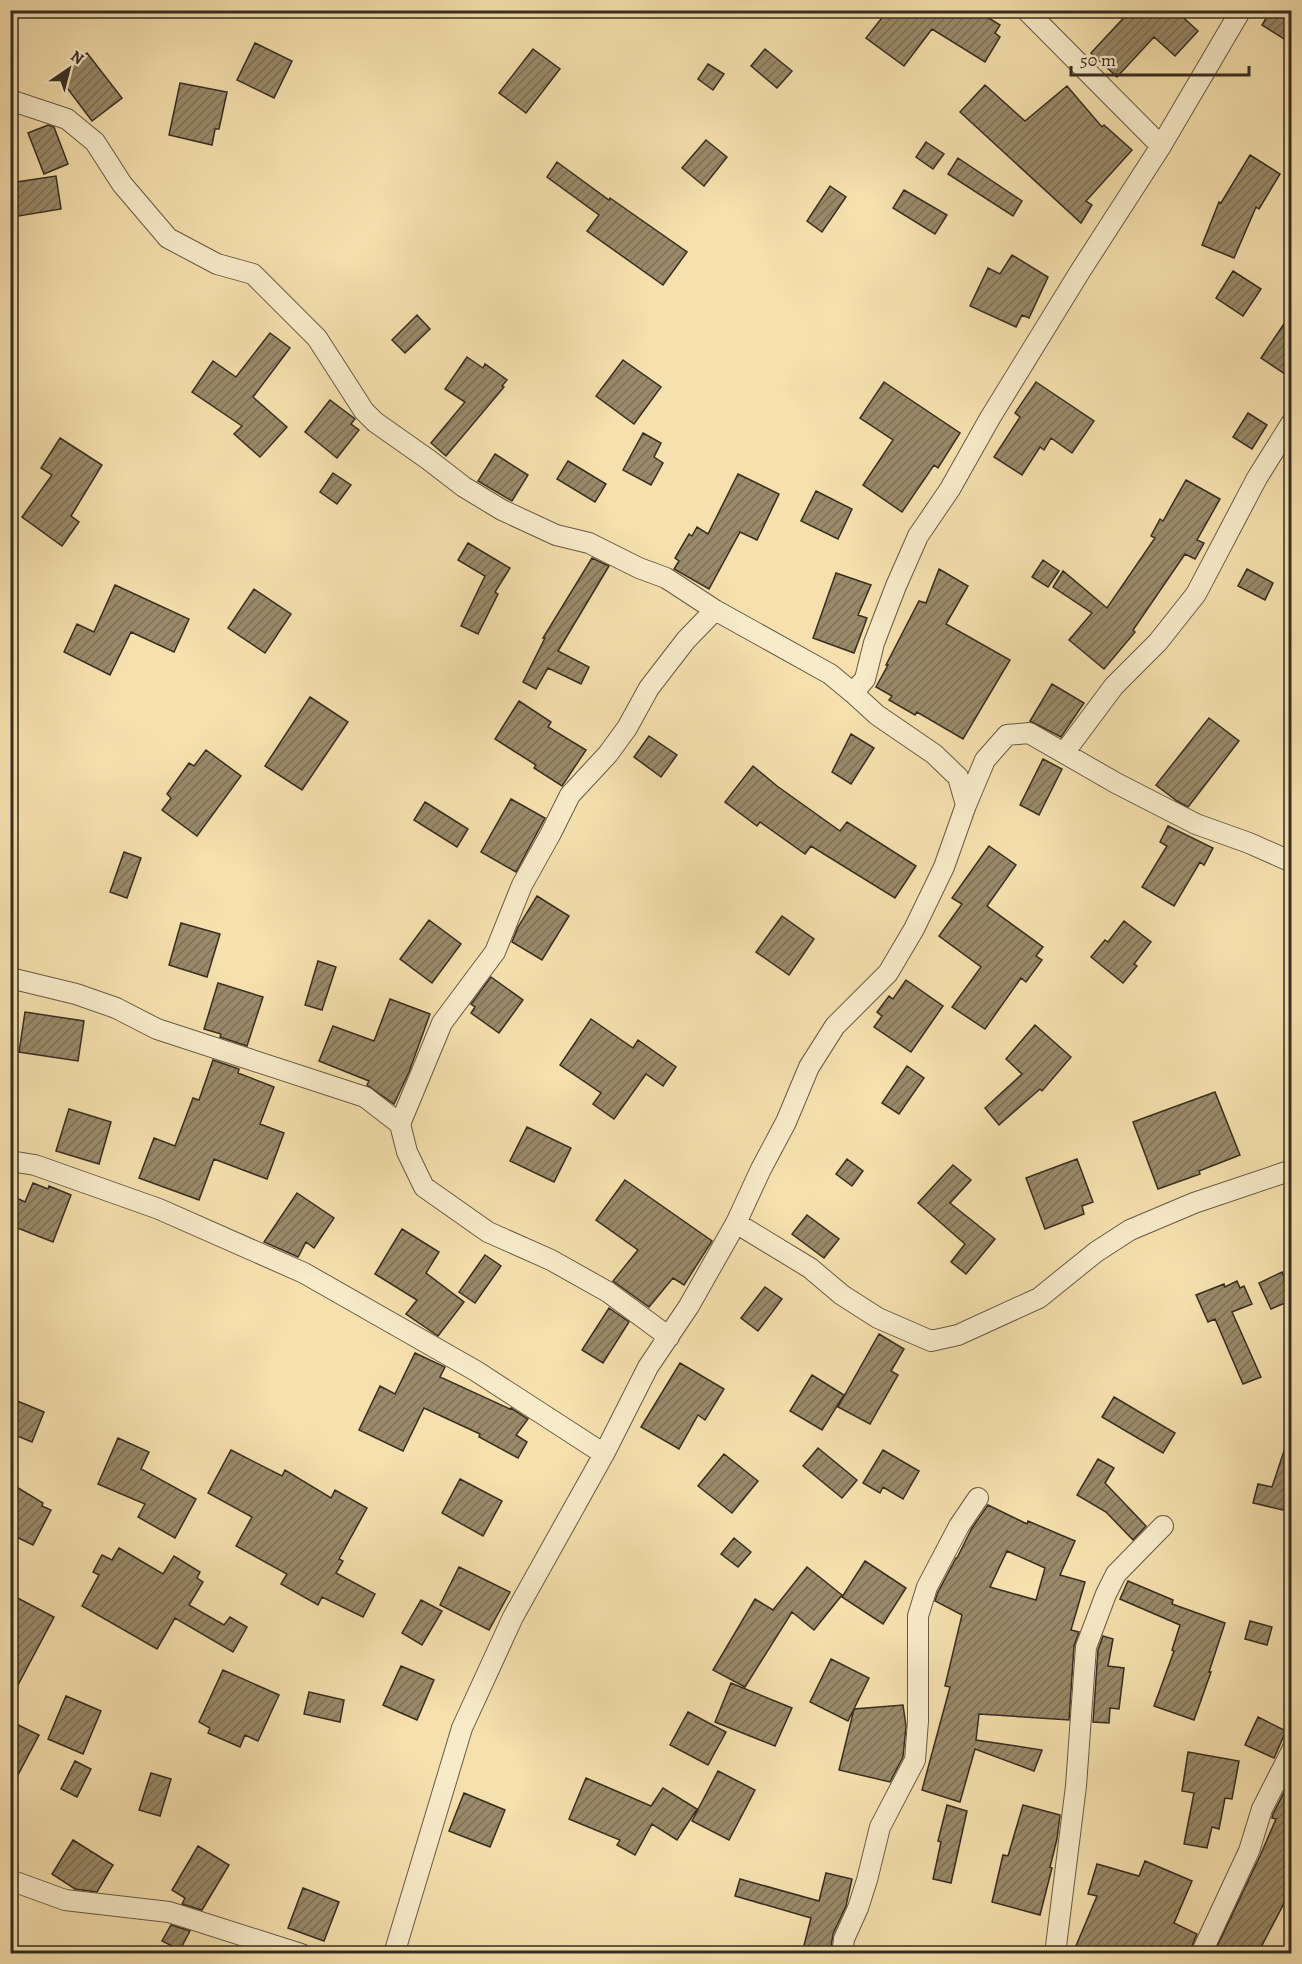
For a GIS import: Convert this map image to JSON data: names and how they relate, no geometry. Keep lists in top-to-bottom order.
{
  "scale_bar": "50 m",
  "north": "top right"
}
